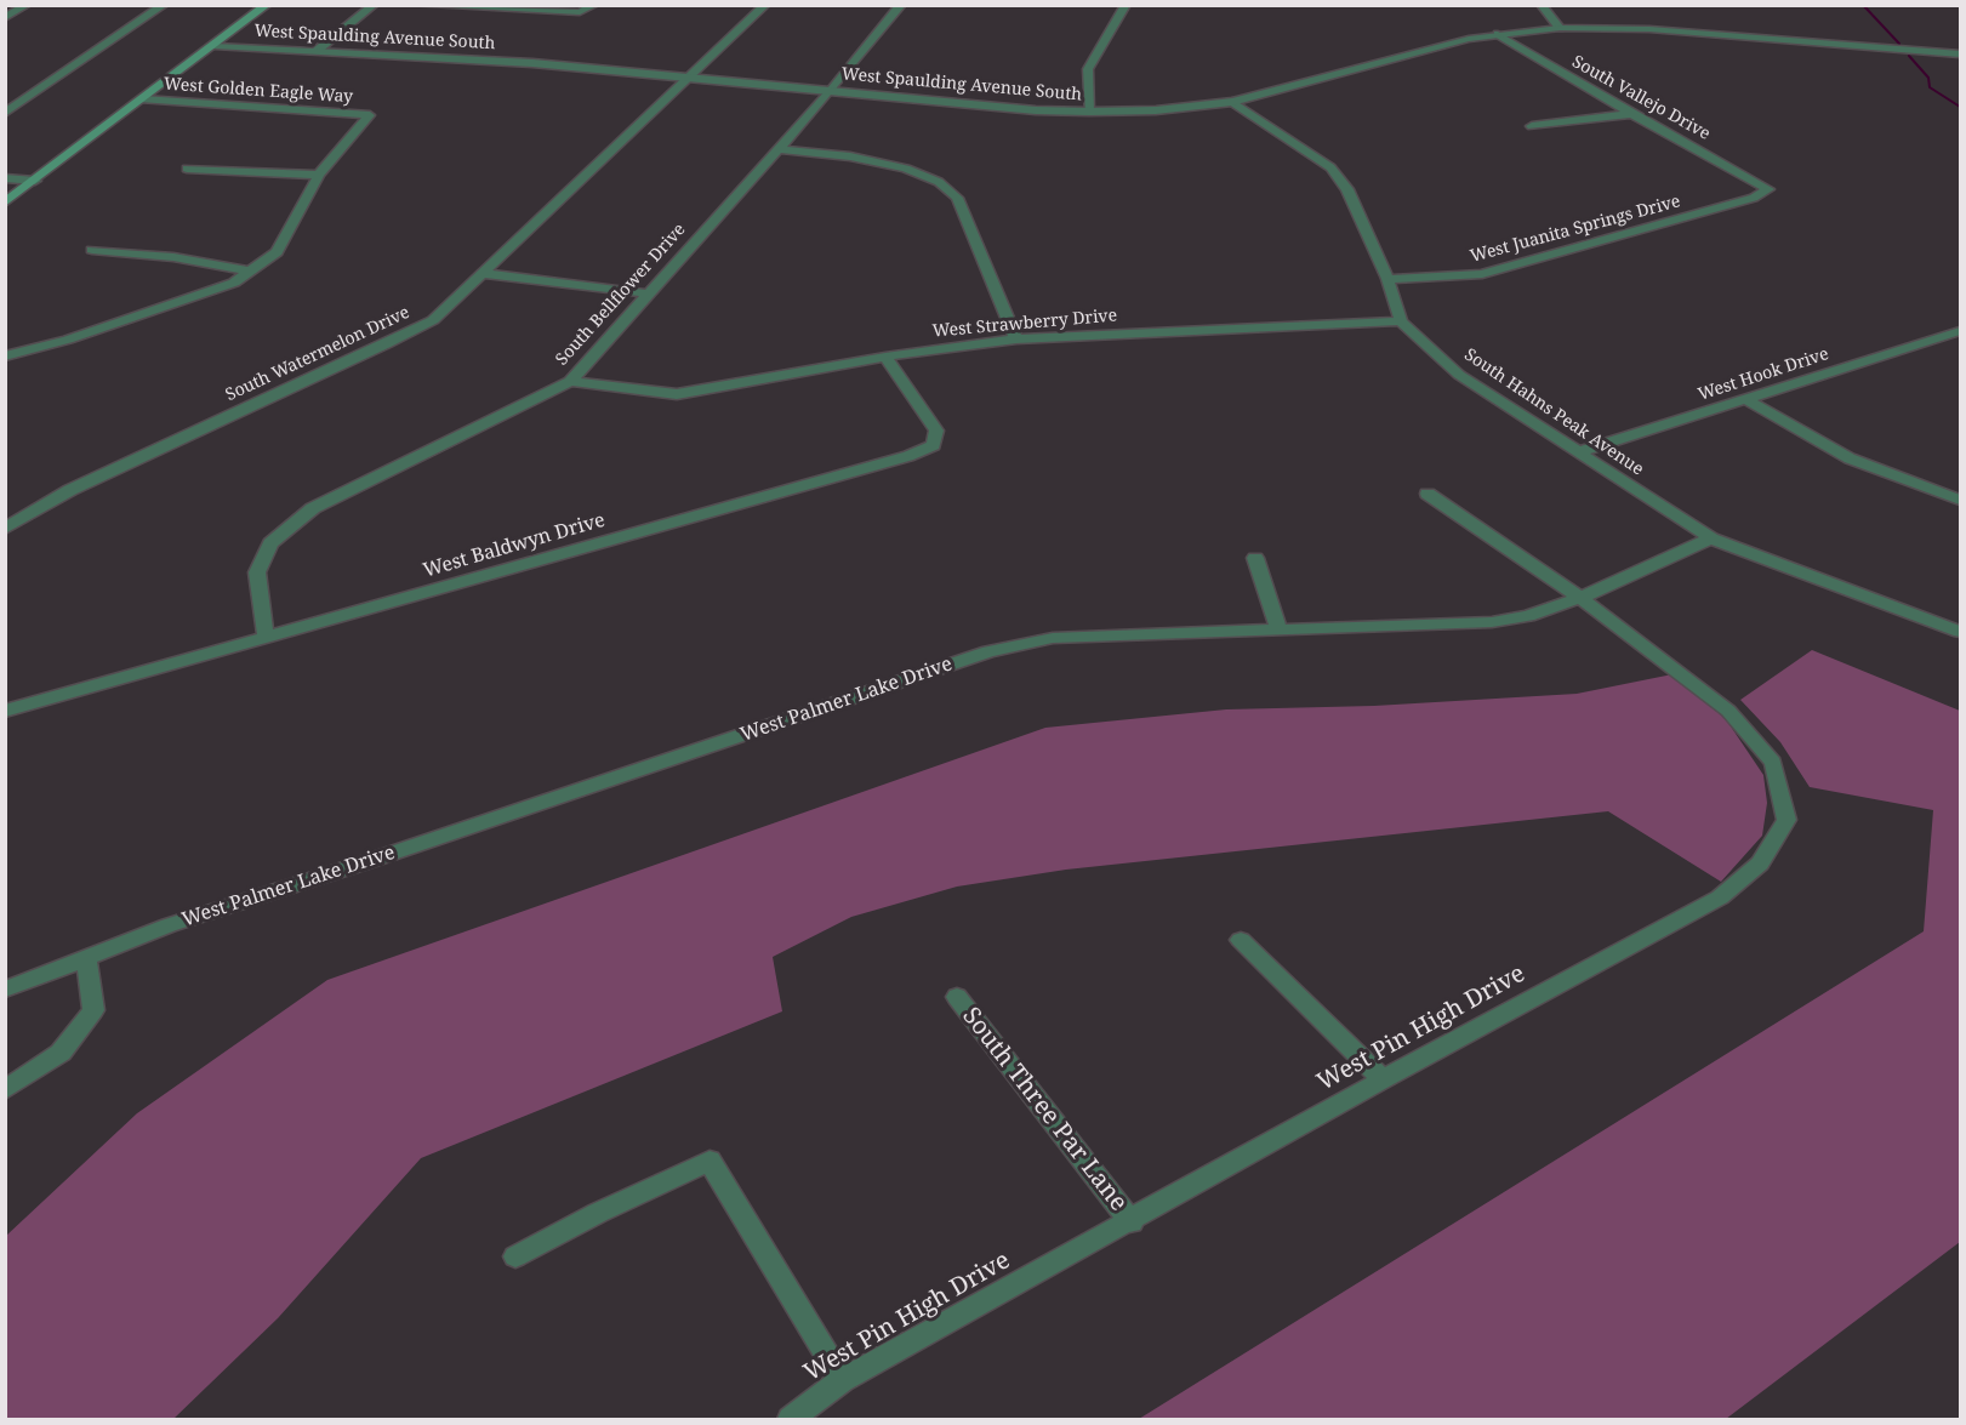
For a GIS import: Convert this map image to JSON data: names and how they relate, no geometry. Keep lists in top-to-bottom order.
{
  "streets": {
    "street": [
      "West Spaulding Avenue South",
      "West Golden Eagle Way",
      "South Vallejo Drive",
      "West Juanita Springs Drive",
      "South Bellflower Drive",
      "West Strawberry Drive",
      "South Watermelon Drive",
      "West Hook Drive",
      "South Hahns Peak Avenue",
      "West Baldwyn Drive",
      "West Palmer Lake Drive",
      "West Pin High Drive",
      "South Three Par Lane"
    ]
  },
  "crossings": [
    ["West Spaulding Avenue South", "South Vallejo Drive"],
    ["West Spaulding Avenue South", "South Bellflower Drive"],
    ["West Spaulding Avenue South", "South Watermelon Drive"],
    ["South Vallejo Drive", "West Juanita Springs Drive"],
    ["South Bellflower Drive", "West Strawberry Drive"],
    ["South Bellflower Drive", "West Baldwyn Drive"],
    ["West Strawberry Drive", "South Hahns Peak Avenue"],
    ["West Strawberry Drive", "West Baldwyn Drive"],
    ["West Hook Drive", "South Hahns Peak Avenue"],
    ["South Hahns Peak Avenue", "West Palmer Lake Drive"],
    ["West Palmer Lake Drive", "West Pin High Drive"],
    ["West Pin High Drive", "South Three Par Lane"]
  ]
}
